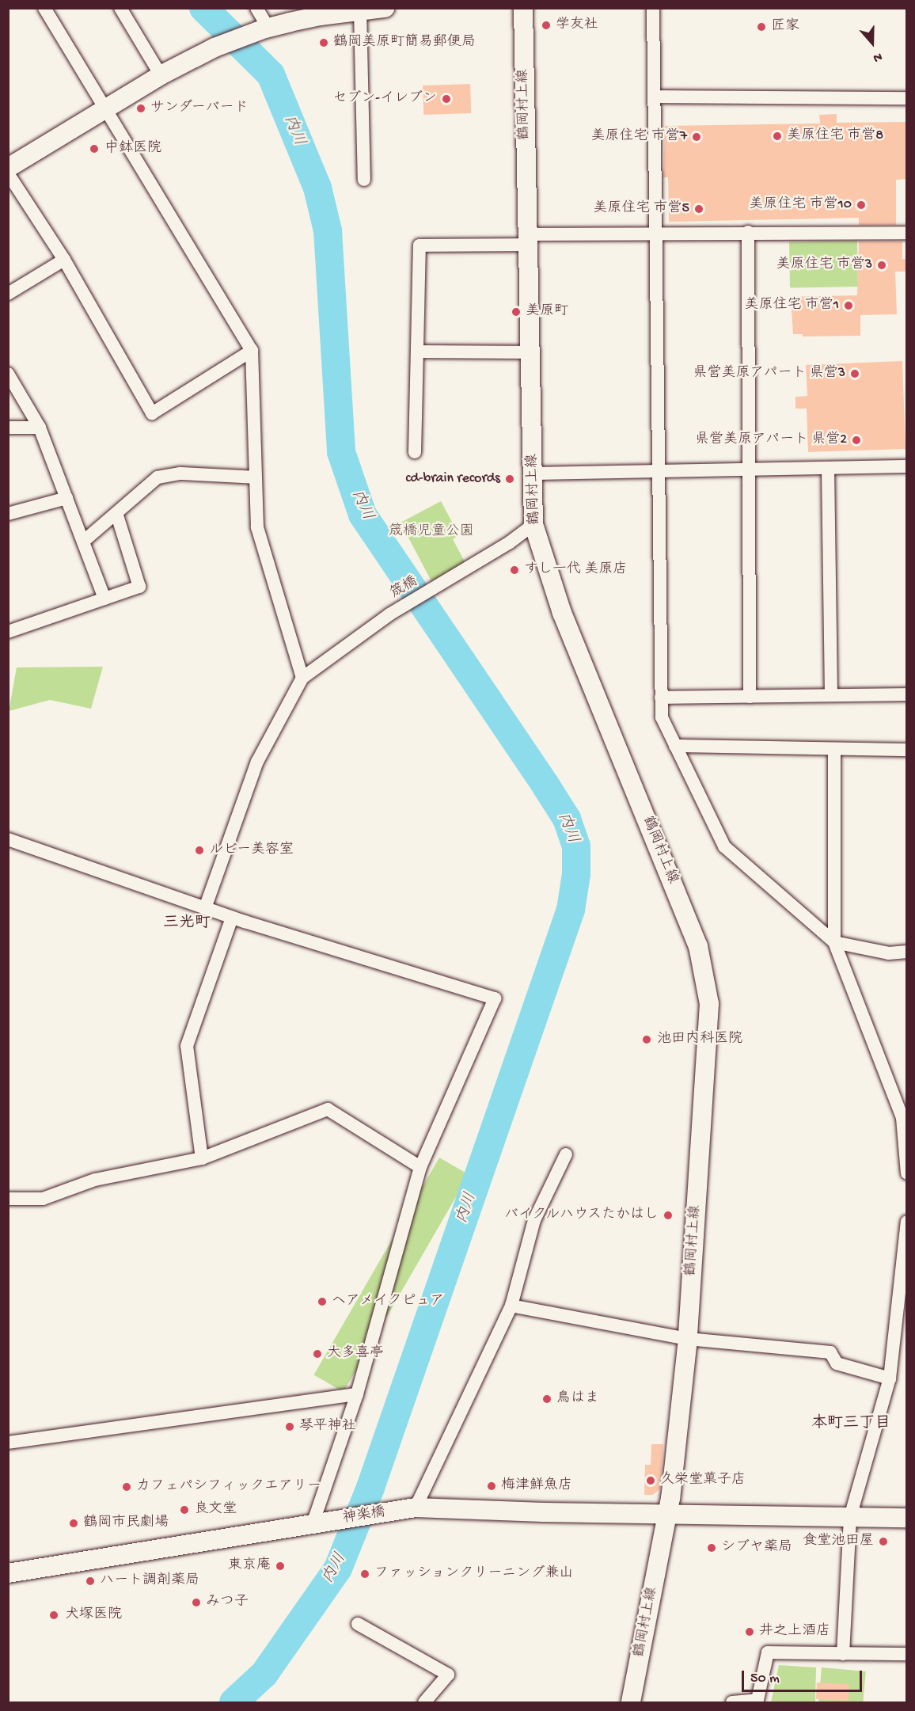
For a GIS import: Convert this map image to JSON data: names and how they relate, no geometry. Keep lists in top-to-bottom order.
{
  "streets": {
    "main road": ["鶴岡村上線", "神楽橋"],
    "street": ["筬橋"]
  },
  "crossings": [
    ["鶴岡村上線", "筬橋"],
    ["鶴岡村上線", "神楽橋"]
  ],
  "districts": ["三光町", "本町三丁目"],
  "water": ["内川"],
  "parks": ["筬橋児童公園"],
  "places": [
    "学友社",
    "匠家",
    "鶴岡美原町簡易郵便局",
    "セブン-イレブン",
    "サンダーバード",
    "美原住宅 市営8",
    "美原住宅 市営7",
    "中鉢医院",
    "美原住宅 市営10",
    "美原住宅 市営5",
    "美原住宅 市営3",
    "美原住宅 市営1",
    "美原町",
    "県営美原アパート 県営3",
    "県営美原アパート 県営2",
    "cd-brain records",
    "すし一代 美原店",
    "ルビー美容室",
    "池田内科医院",
    "バイクルハウスたかはし",
    "ヘアメイクピュア",
    "大多喜亭",
    "鳥はま",
    "琴平神社",
    "久栄堂菓子店",
    "梅津鮮魚店",
    "カフェパシフィックエアリー",
    "良文堂",
    "鶴岡市民劇場",
    "食堂池田屋",
    "シブヤ薬局",
    "東京庵",
    "ファッションクリーニング兼山",
    "ハート調剤薬局",
    "みつ子",
    "犬塚医院",
    "井之上酒店"
  ],
  "scale_bar": "50 m",
  "north": "bottom"
}
